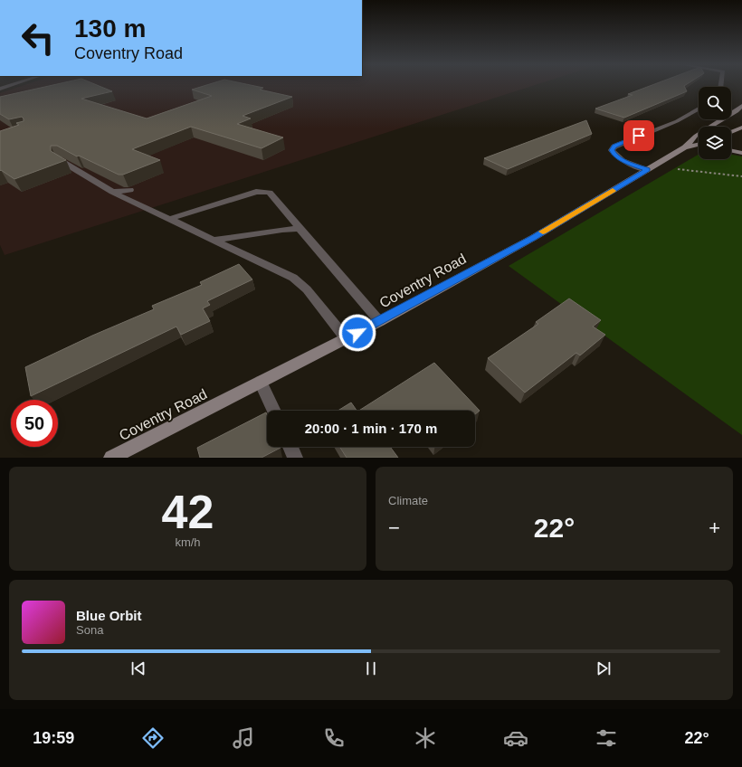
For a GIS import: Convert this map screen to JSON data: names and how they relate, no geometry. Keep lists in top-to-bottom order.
{
  "streets": {
    "main road": ["Coventry Road"]
  },
  "page": {
    "turn": ["130 m", "Coventry Road"],
    "limit": "50",
    "trip": "20:00 · 1 min · 170 m",
    "tile": [
      ["42", "km/h"],
      "Climate"
    ],
    "heat": ["−", "22°", "+"],
    "song": ["Blue Orbit", "Sona"],
    "tabs": ["19:59", "22°"]
  }
}
